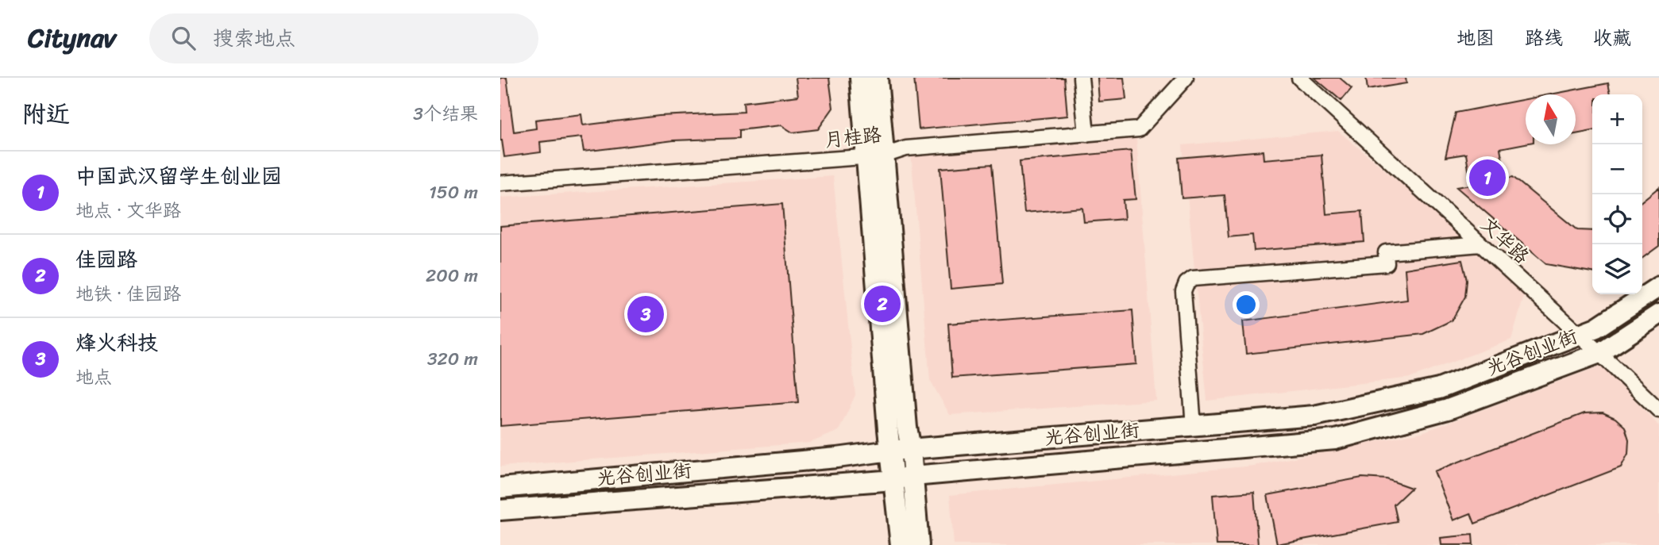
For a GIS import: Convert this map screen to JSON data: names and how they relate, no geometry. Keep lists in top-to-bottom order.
{
  "streets": {
    "main road": ["光谷创业街"],
    "street": ["月桂路", "文华路"]
  },
  "crossings": [
    ["文华路", "光谷创业街"]
  ],
  "north": "top",
  "page": {
    "header": "Citynav",
    "search": "搜索地点",
    "nav": ["地图", "路线", "收藏"],
    "heading": ["附近", "3个结果"],
    "map_buttons": ["+", "−"],
    "list": [
      {
        "mark": "1",
        "name": "中国武汉留学生创业园",
        "note": "地点 · 文华路",
        "value": "150 m"
      },
      {
        "mark": "2",
        "name": "佳园路",
        "note": "地铁 · 佳园路",
        "value": "200 m"
      },
      {
        "mark": "3",
        "name": "烽火科技",
        "note": "地点",
        "value": "320 m"
      }
    ],
    "pins": ["1", "2", "3"]
  }
}
